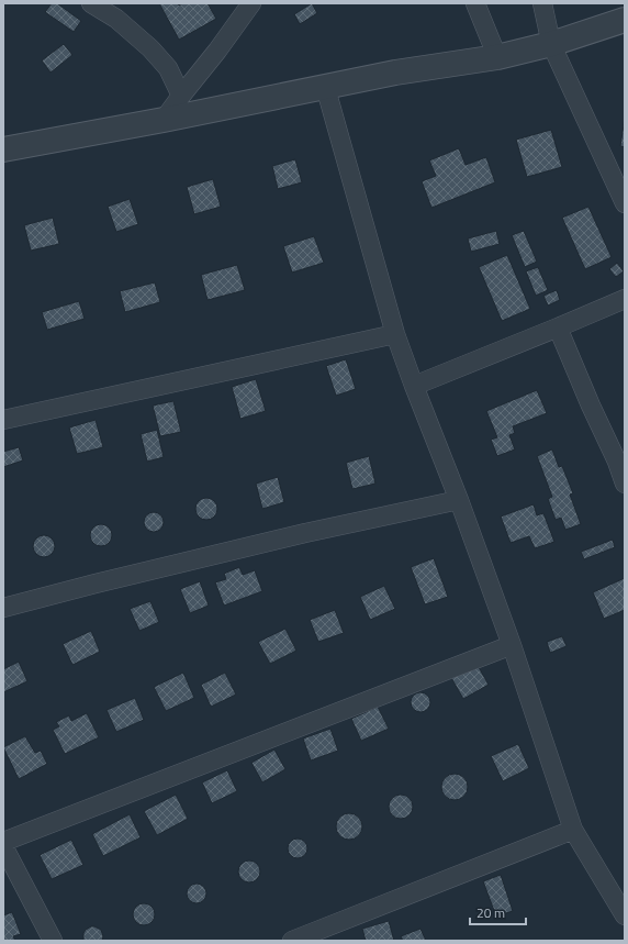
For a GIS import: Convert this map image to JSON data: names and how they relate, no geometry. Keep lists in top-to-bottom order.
{
  "scale_bar": "20 m"
}
